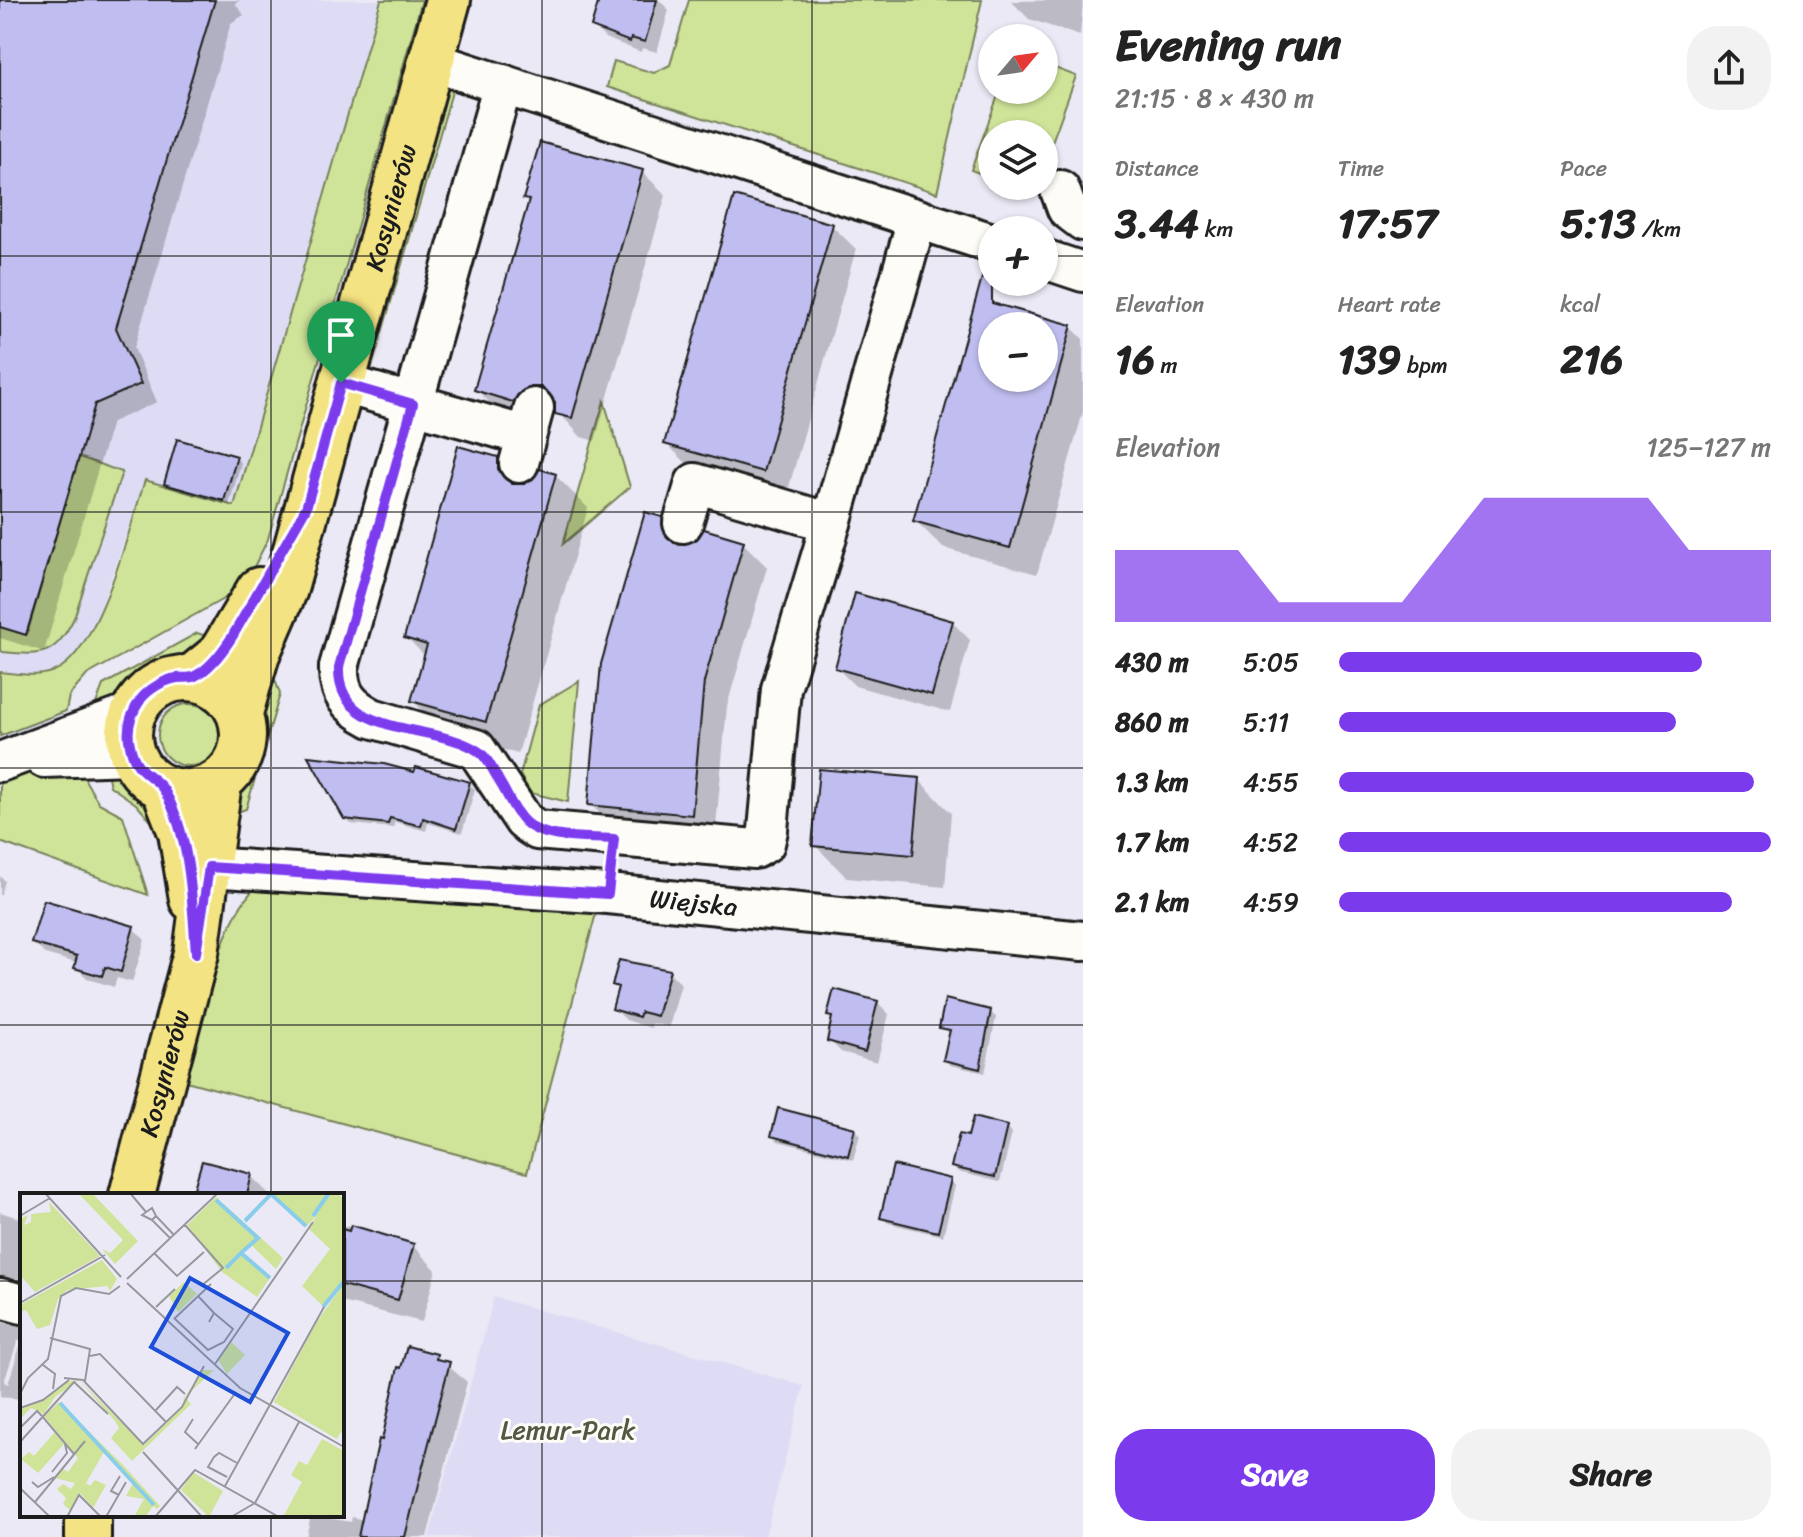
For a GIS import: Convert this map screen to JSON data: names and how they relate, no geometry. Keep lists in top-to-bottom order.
{
  "streets": {
    "main road": ["Kosynierów"],
    "street": ["Wiejska"]
  },
  "crossings": [
    ["Kosynierów", "Wiejska"]
  ],
  "parks": ["Lemur-Park"],
  "north": "top right",
  "page": {
    "heading": ["Evening run", "21:15 · 8 × 430 m"],
    "map_buttons": ["+", "−"],
    "stats": [
      ["Distance", "3.44 km"],
      ["Time", "17:57"],
      ["Pace", "5:13 /km"],
      ["Elevation", "16 m"],
      ["Heart rate", "139 bpm"],
      ["kcal", "216"]
    ],
    "chart": ["Elevation", "125–127 m"],
    "list": [
      {
        "name": "430 m",
        "note": "5:05"
      },
      {
        "name": "860 m",
        "note": "5:11"
      },
      {
        "name": "1.3 km",
        "note": "4:55"
      },
      {
        "name": "1.7 km",
        "note": "4:52"
      },
      {
        "name": "2.1 km",
        "note": "4:59"
      }
    ],
    "buttons": ["Save", "Share"]
  }
}
